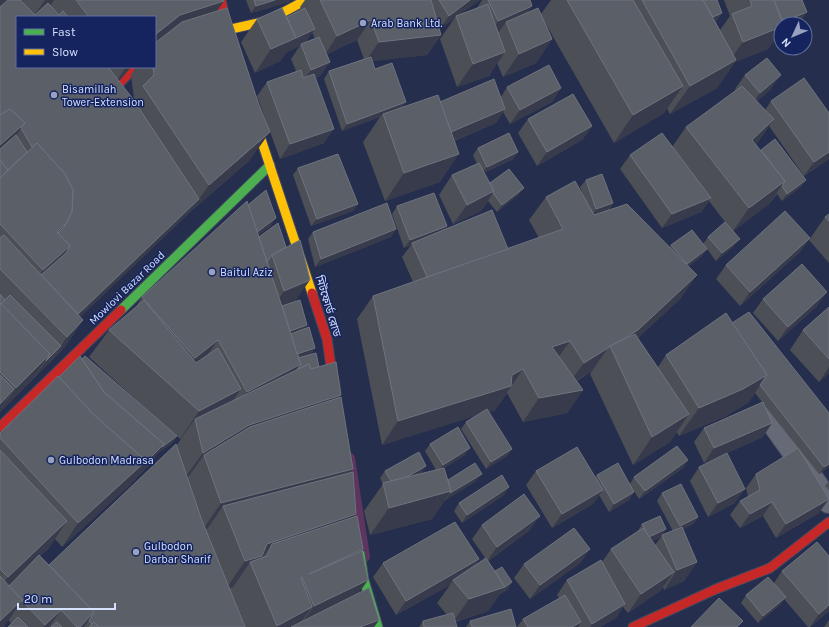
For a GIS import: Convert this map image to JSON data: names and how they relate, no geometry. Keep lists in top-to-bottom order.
{
  "streets": {
    "street": ["Mowlovi Bazar Road", "মিটফোর্ড রোড"]
  },
  "crossings": [
    ["Mowlovi Bazar Road", "মিটফোর্ড রোড"]
  ],
  "places": [
    "Arab Bank Ltd.",
    "Bisamillah Tower-Extension",
    "Baitul Aziz",
    "Gulbodon Madrasa",
    "Gulbodon Darbar Sharif"
  ],
  "legend": ["Fast", "Slow"],
  "scale_bar": "20 m",
  "north": "bottom left"
}
